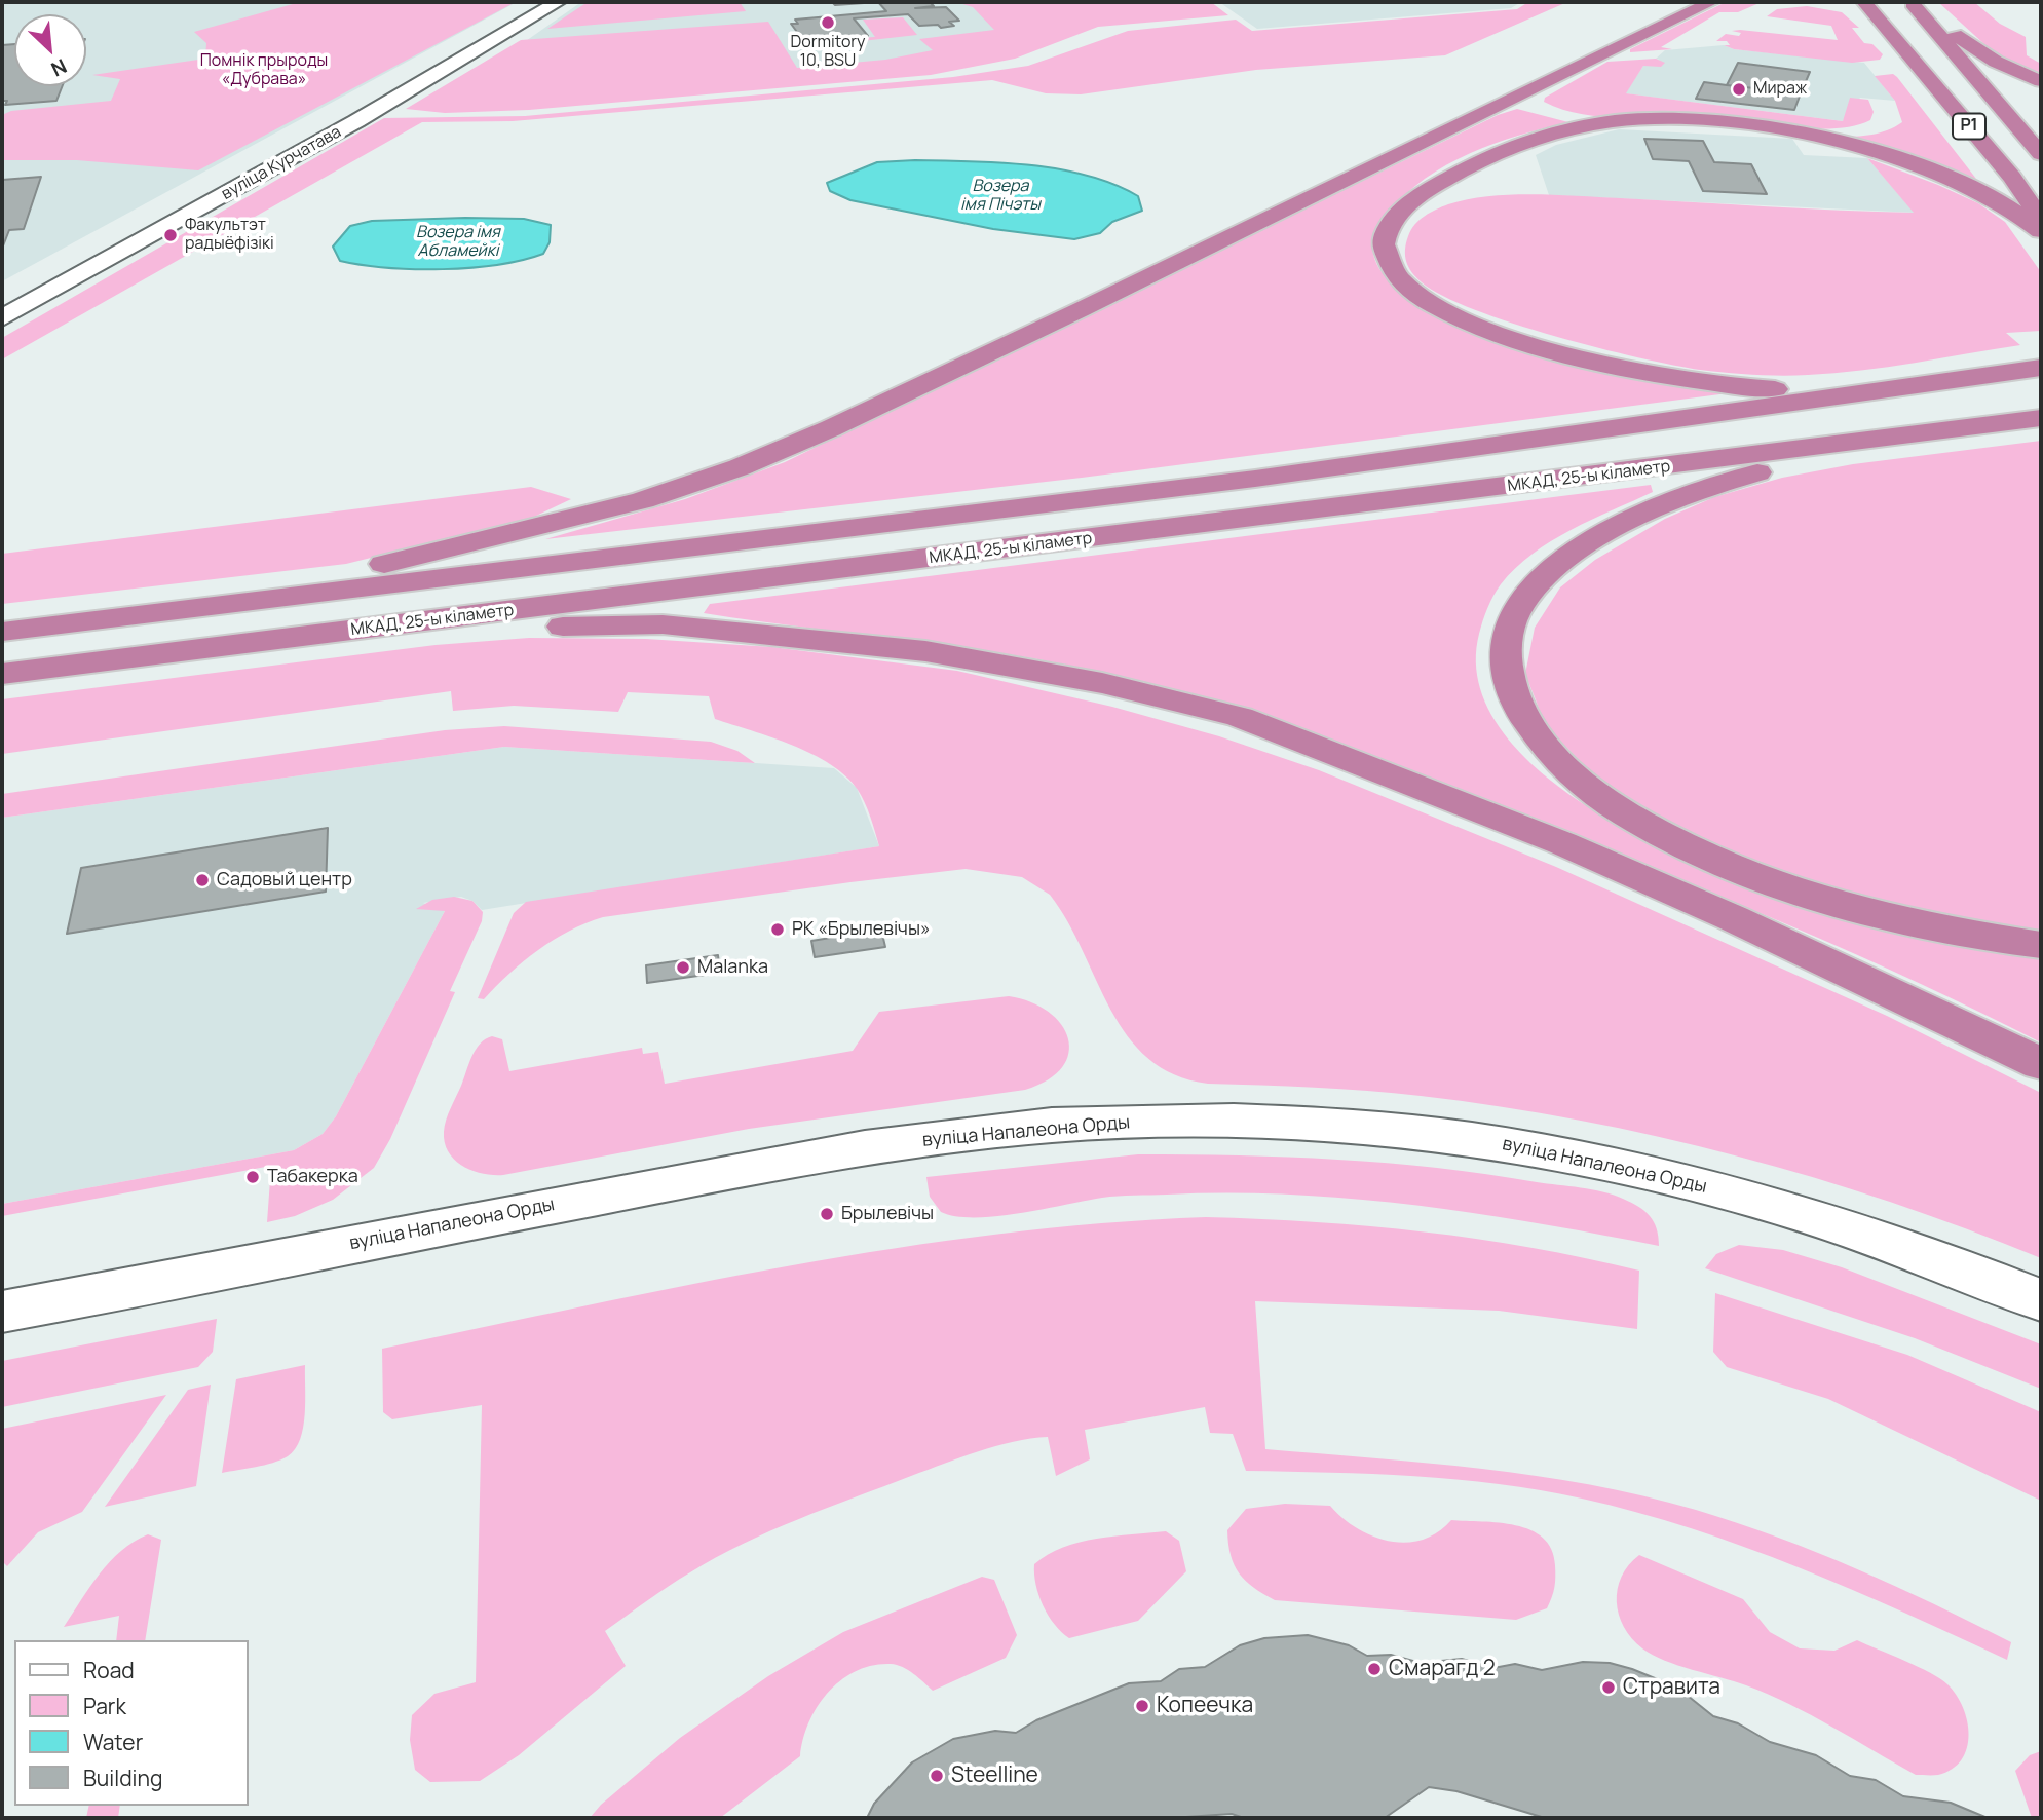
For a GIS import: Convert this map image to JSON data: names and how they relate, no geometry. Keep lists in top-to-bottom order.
{
  "streets": {
    "highway": ["Р1", "МКАД, 25-ы кіламетр"],
    "street": ["вуліца Курчатава", "вуліца Напалеона Орды"]
  },
  "water": ["Возера імя Пічэты", "Возера імя Абламейкі"],
  "parks": ["Помнік прыроды «Дубрава»"],
  "places": [
    "Dormitory 10, BSU",
    "Мираж",
    "Факультэт радыёфізікі",
    "Садовый центр",
    "РК «Брылевічы»",
    "Malanka",
    "Табакерка",
    "Брылевічы",
    "Смарагд 2",
    "Стравита",
    "Копеечка",
    "Steelline"
  ],
  "legend": [
    "Road",
    "Park",
    "Water",
    "Building"
  ],
  "north": "bottom right"
}
